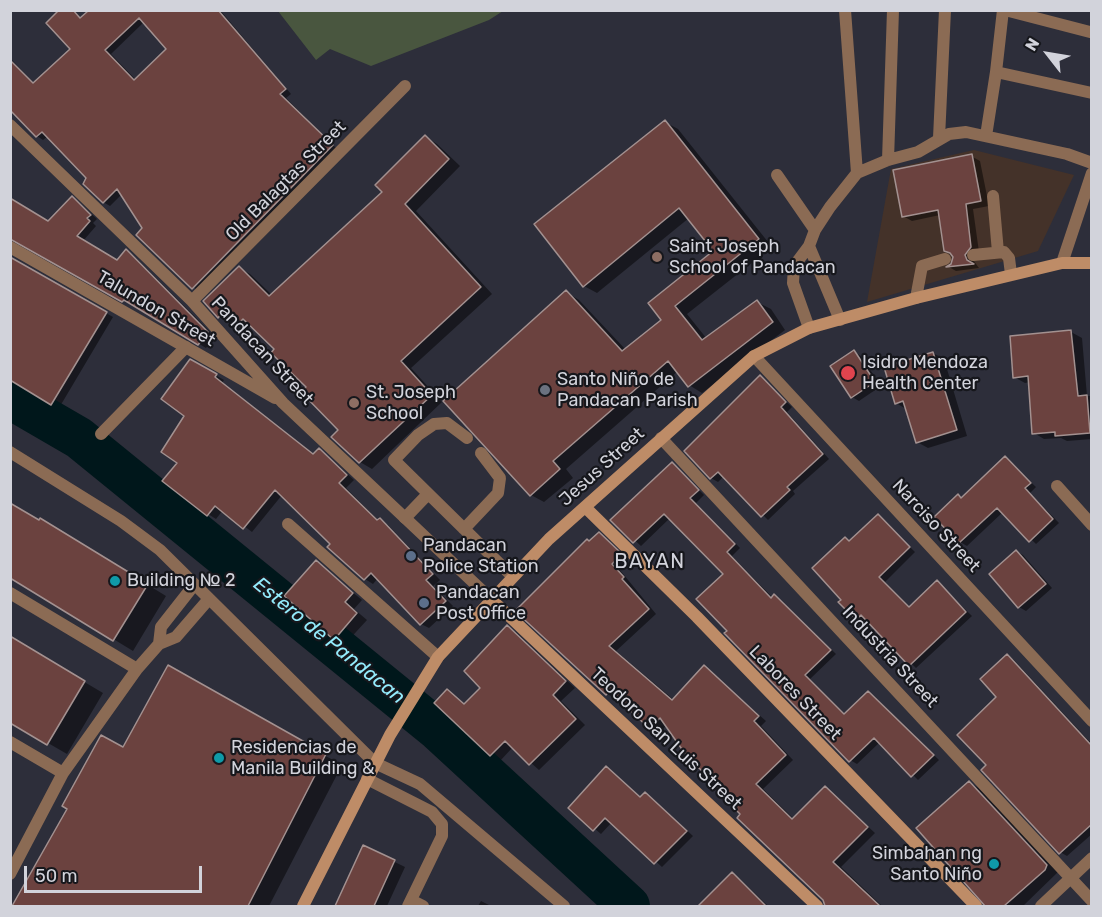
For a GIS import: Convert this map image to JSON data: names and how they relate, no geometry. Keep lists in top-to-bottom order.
{
  "streets": {
    "main road": ["Jesus Street", "Labores Street", "Teodoro San Luis Street"],
    "street": [
      "Old Balagtas Street",
      "Talundon Street",
      "Pandacan Street",
      "Narciso Street",
      "Industria Street"
    ]
  },
  "crossings": [
    ["Old Balagtas Street", "Pandacan Street"],
    ["Talundon Street", "Pandacan Street"],
    ["Pandacan Street", "Jesus Street"],
    ["Pandacan Street", "Teodoro San Luis Street"],
    ["Jesus Street", "Narciso Street"],
    ["Jesus Street", "Industria Street"],
    ["Jesus Street", "Labores Street"],
    ["Jesus Street", "Teodoro San Luis Street"]
  ],
  "districts": ["BAYAN"],
  "water": ["Estero de Pandacan"],
  "places": [
    "Saint Joseph School of Pandacan",
    "Isidro Mendoza Health Center",
    "Santo Niño de Pandacan Parish",
    "St. Joseph School",
    "Pandacan Police Station",
    "Building № 2",
    "Pandacan Post Office",
    "Residencias de Manila Building &",
    "Simbahan ng Santo Niño"
  ],
  "scale_bar": "50 m",
  "north": "top left"
}
